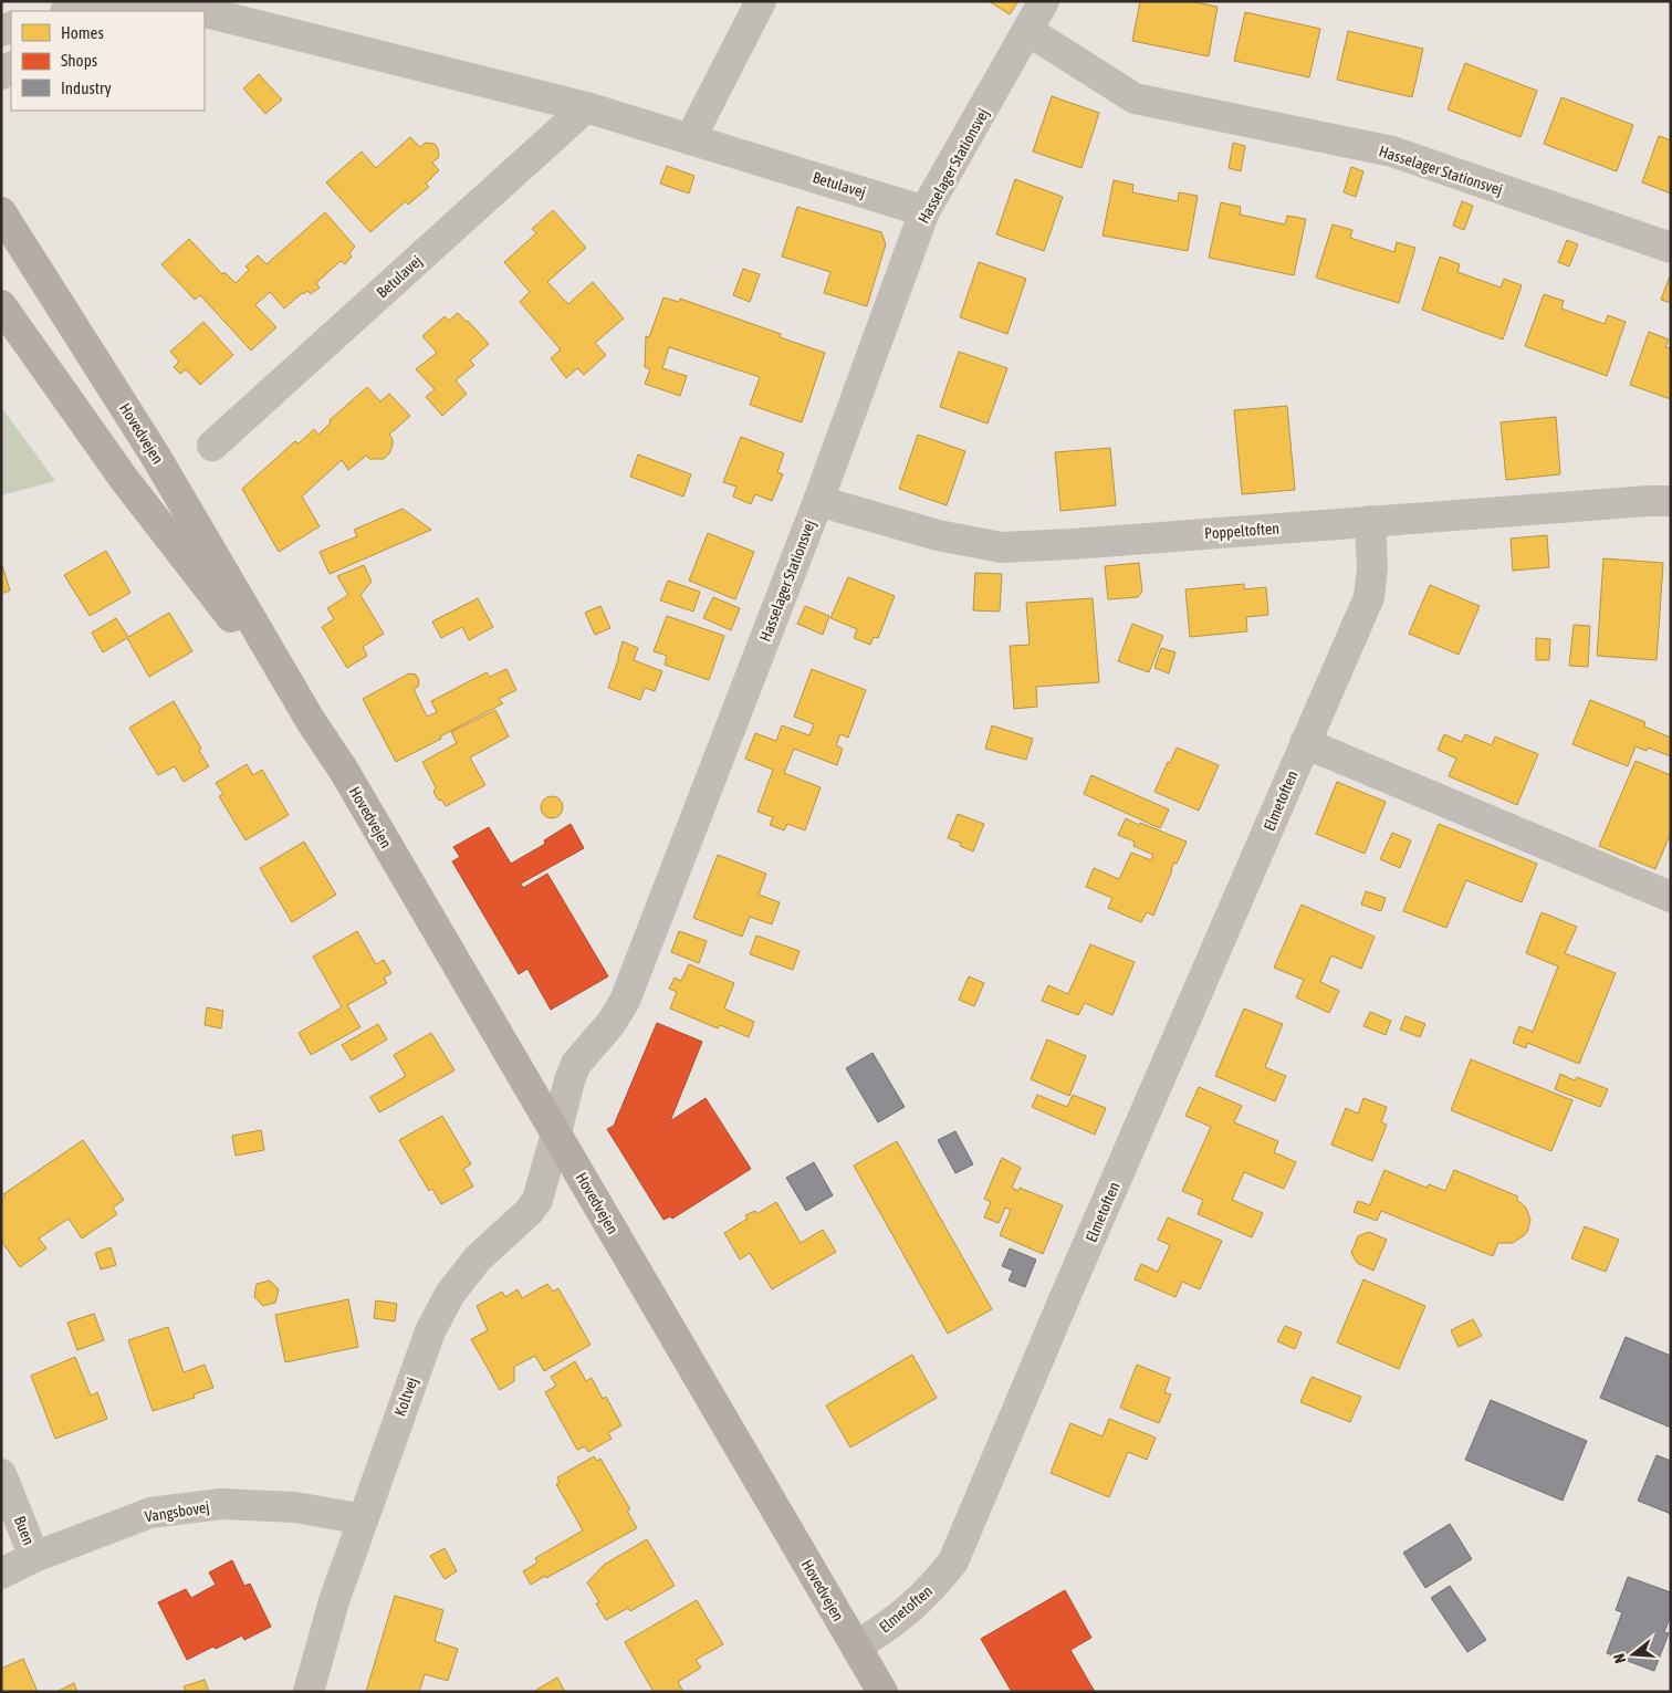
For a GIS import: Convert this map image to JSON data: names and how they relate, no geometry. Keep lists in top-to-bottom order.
{
  "streets": {
    "main road": ["Hovedvejen"],
    "street": [
      "Hasselager Stationsvej",
      "Betulavej",
      "Poppeltoften",
      "Elmetoften",
      "Koltvej",
      "Vangsbovej",
      "Buen"
    ]
  },
  "crossings": [
    ["Hasselager Stationsvej", "Betulavej"],
    ["Hasselager Stationsvej", "Hovedvejen"],
    ["Hasselager Stationsvej", "Poppeltoften"],
    ["Hasselager Stationsvej", "Koltvej"],
    ["Hovedvejen", "Elmetoften"],
    ["Hovedvejen", "Koltvej"],
    ["Poppeltoften", "Elmetoften"],
    ["Koltvej", "Vangsbovej"],
    ["Vangsbovej", "Buen"]
  ],
  "legend": ["Homes", "Shops", "Industry"],
  "north": "left"
}
